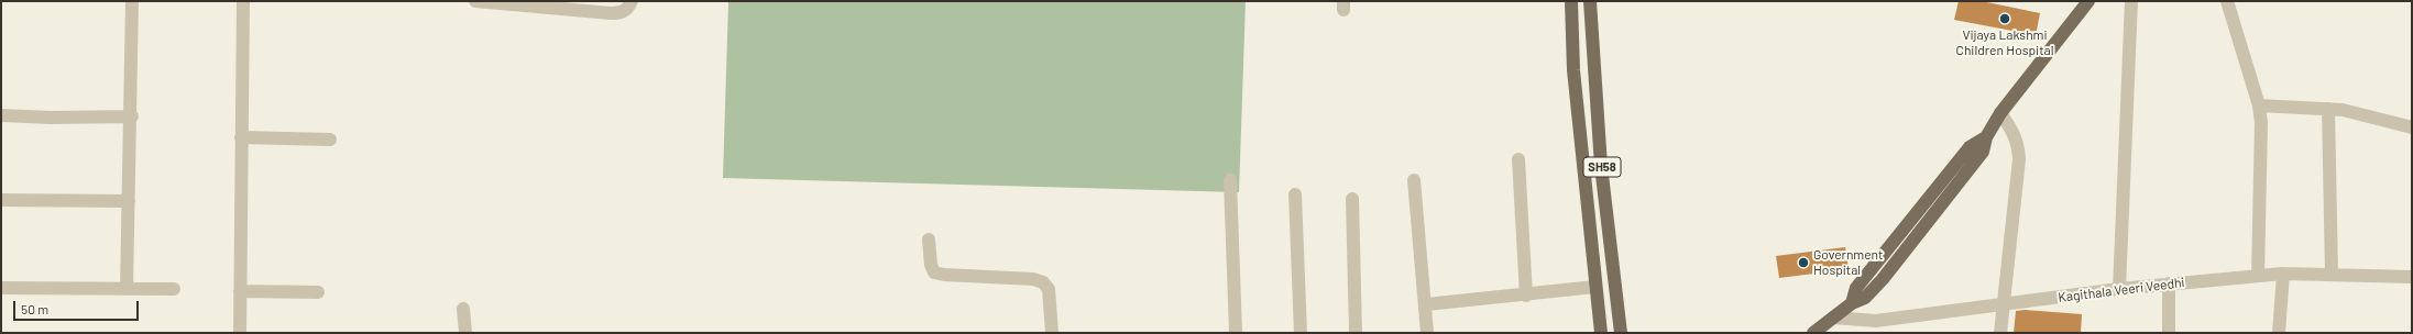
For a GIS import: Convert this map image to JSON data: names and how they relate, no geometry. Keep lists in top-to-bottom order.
{
  "streets": {
    "main road": ["SH58"],
    "street": ["Kagithala Veeri Veedhi"]
  },
  "places": ["Vijaya Lakshmi Children Hospital", "Government Hospital"],
  "scale_bar": "50 m"
}
